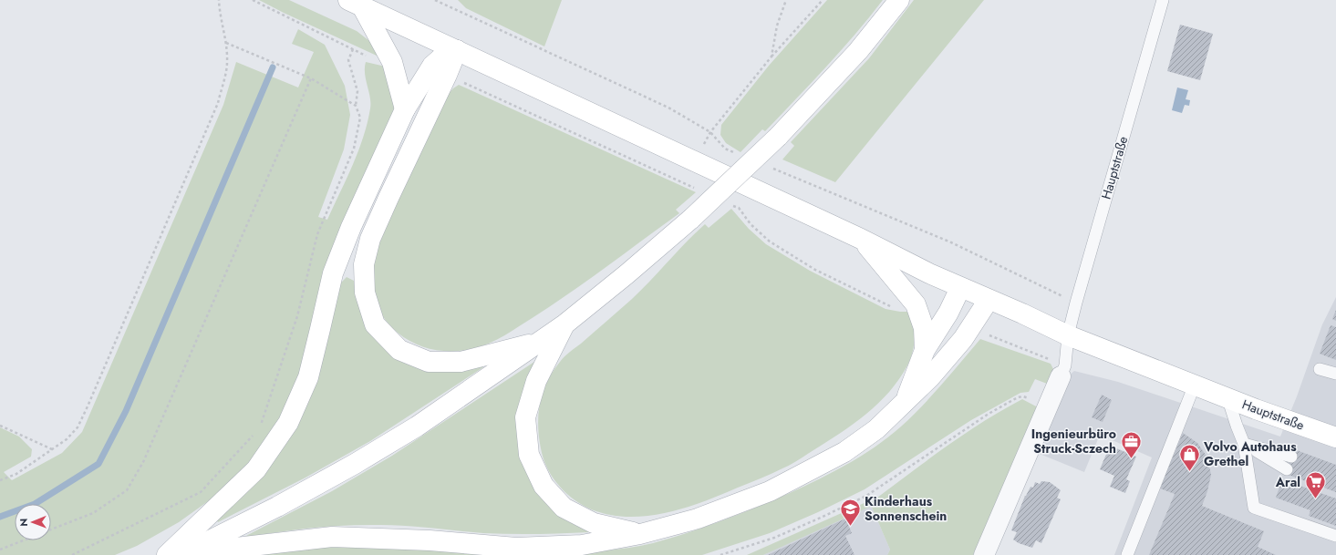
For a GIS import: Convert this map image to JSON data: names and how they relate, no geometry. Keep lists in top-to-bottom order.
{
  "streets": {
    "main road": ["Hauptstraße"]
  },
  "places": {
    "office": ["Ingenieurbüro Struck-Sczech"],
    "shop": ["Volvo Autohaus Grethel"],
    "supermarket": ["Aral"],
    "school or university": ["Kinderhaus Sonnenschein"]
  },
  "north": "left"
}
